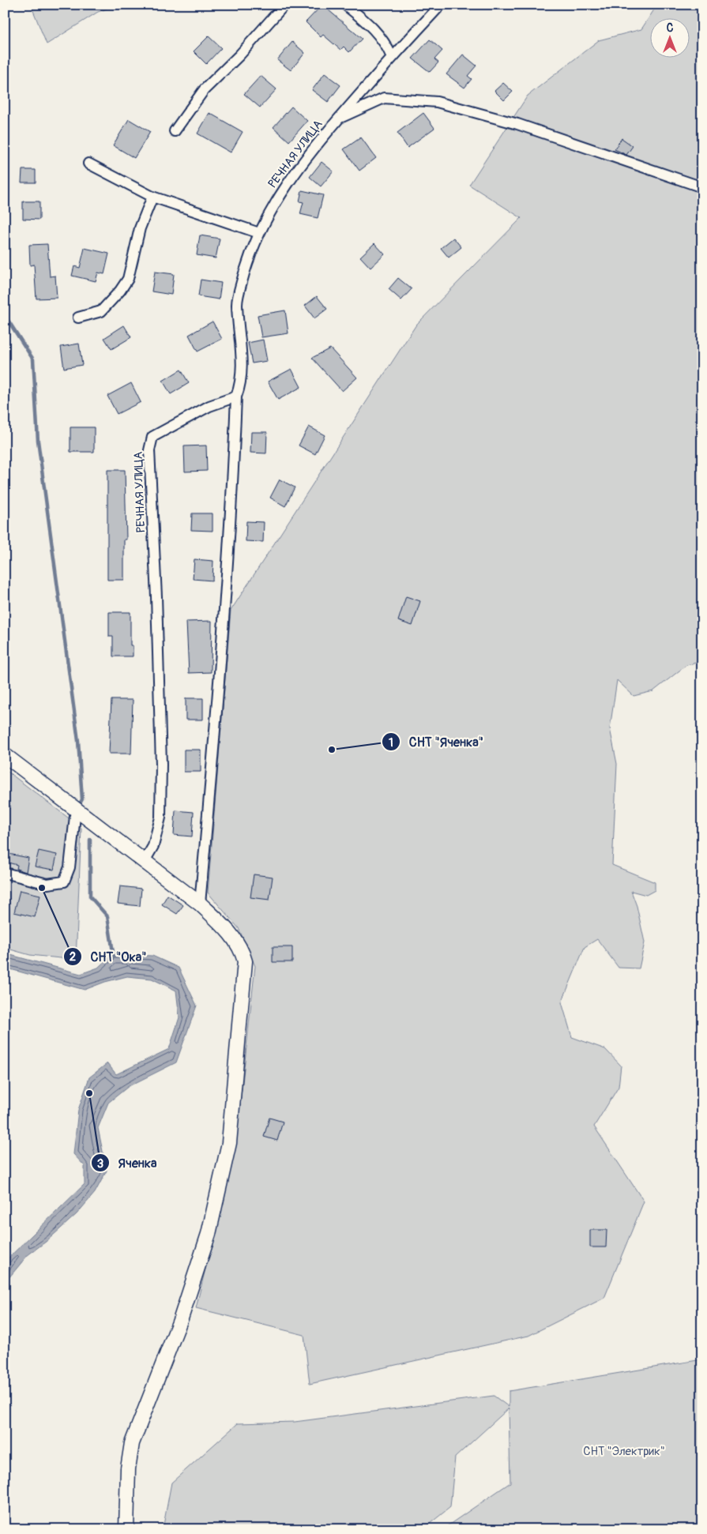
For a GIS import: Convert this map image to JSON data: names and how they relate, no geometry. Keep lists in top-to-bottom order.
{
  "streets": {
    "street": ["РЕЧНАЯ УЛИЦА"]
  },
  "parks": ["СНТ \"Электрик\""],
  "places": ["СНТ \"Яченка\"", "СНТ \"Ока\"", "Яченка"],
  "north": "top"
}
